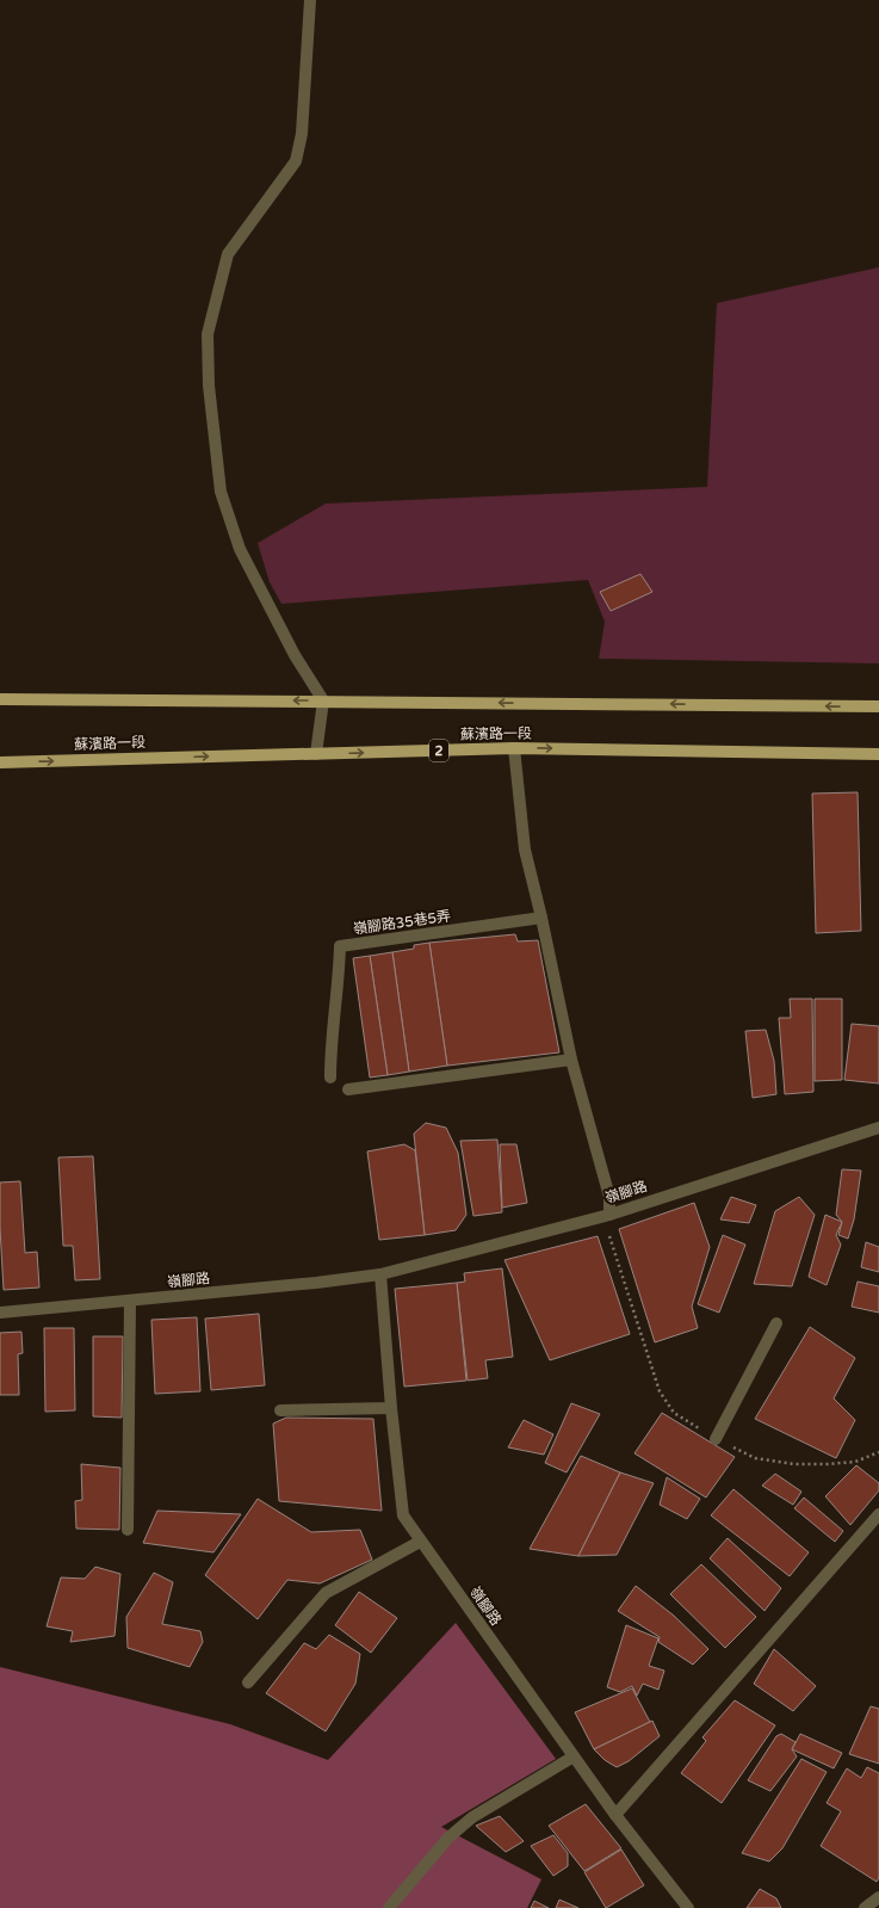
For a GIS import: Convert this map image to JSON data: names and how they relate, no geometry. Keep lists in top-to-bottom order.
{
  "streets": {
    "main road": ["蘇濱路一段", "2"],
    "street": ["嶺腳路35巷5弄", "嶺腳路"]
  }
}
